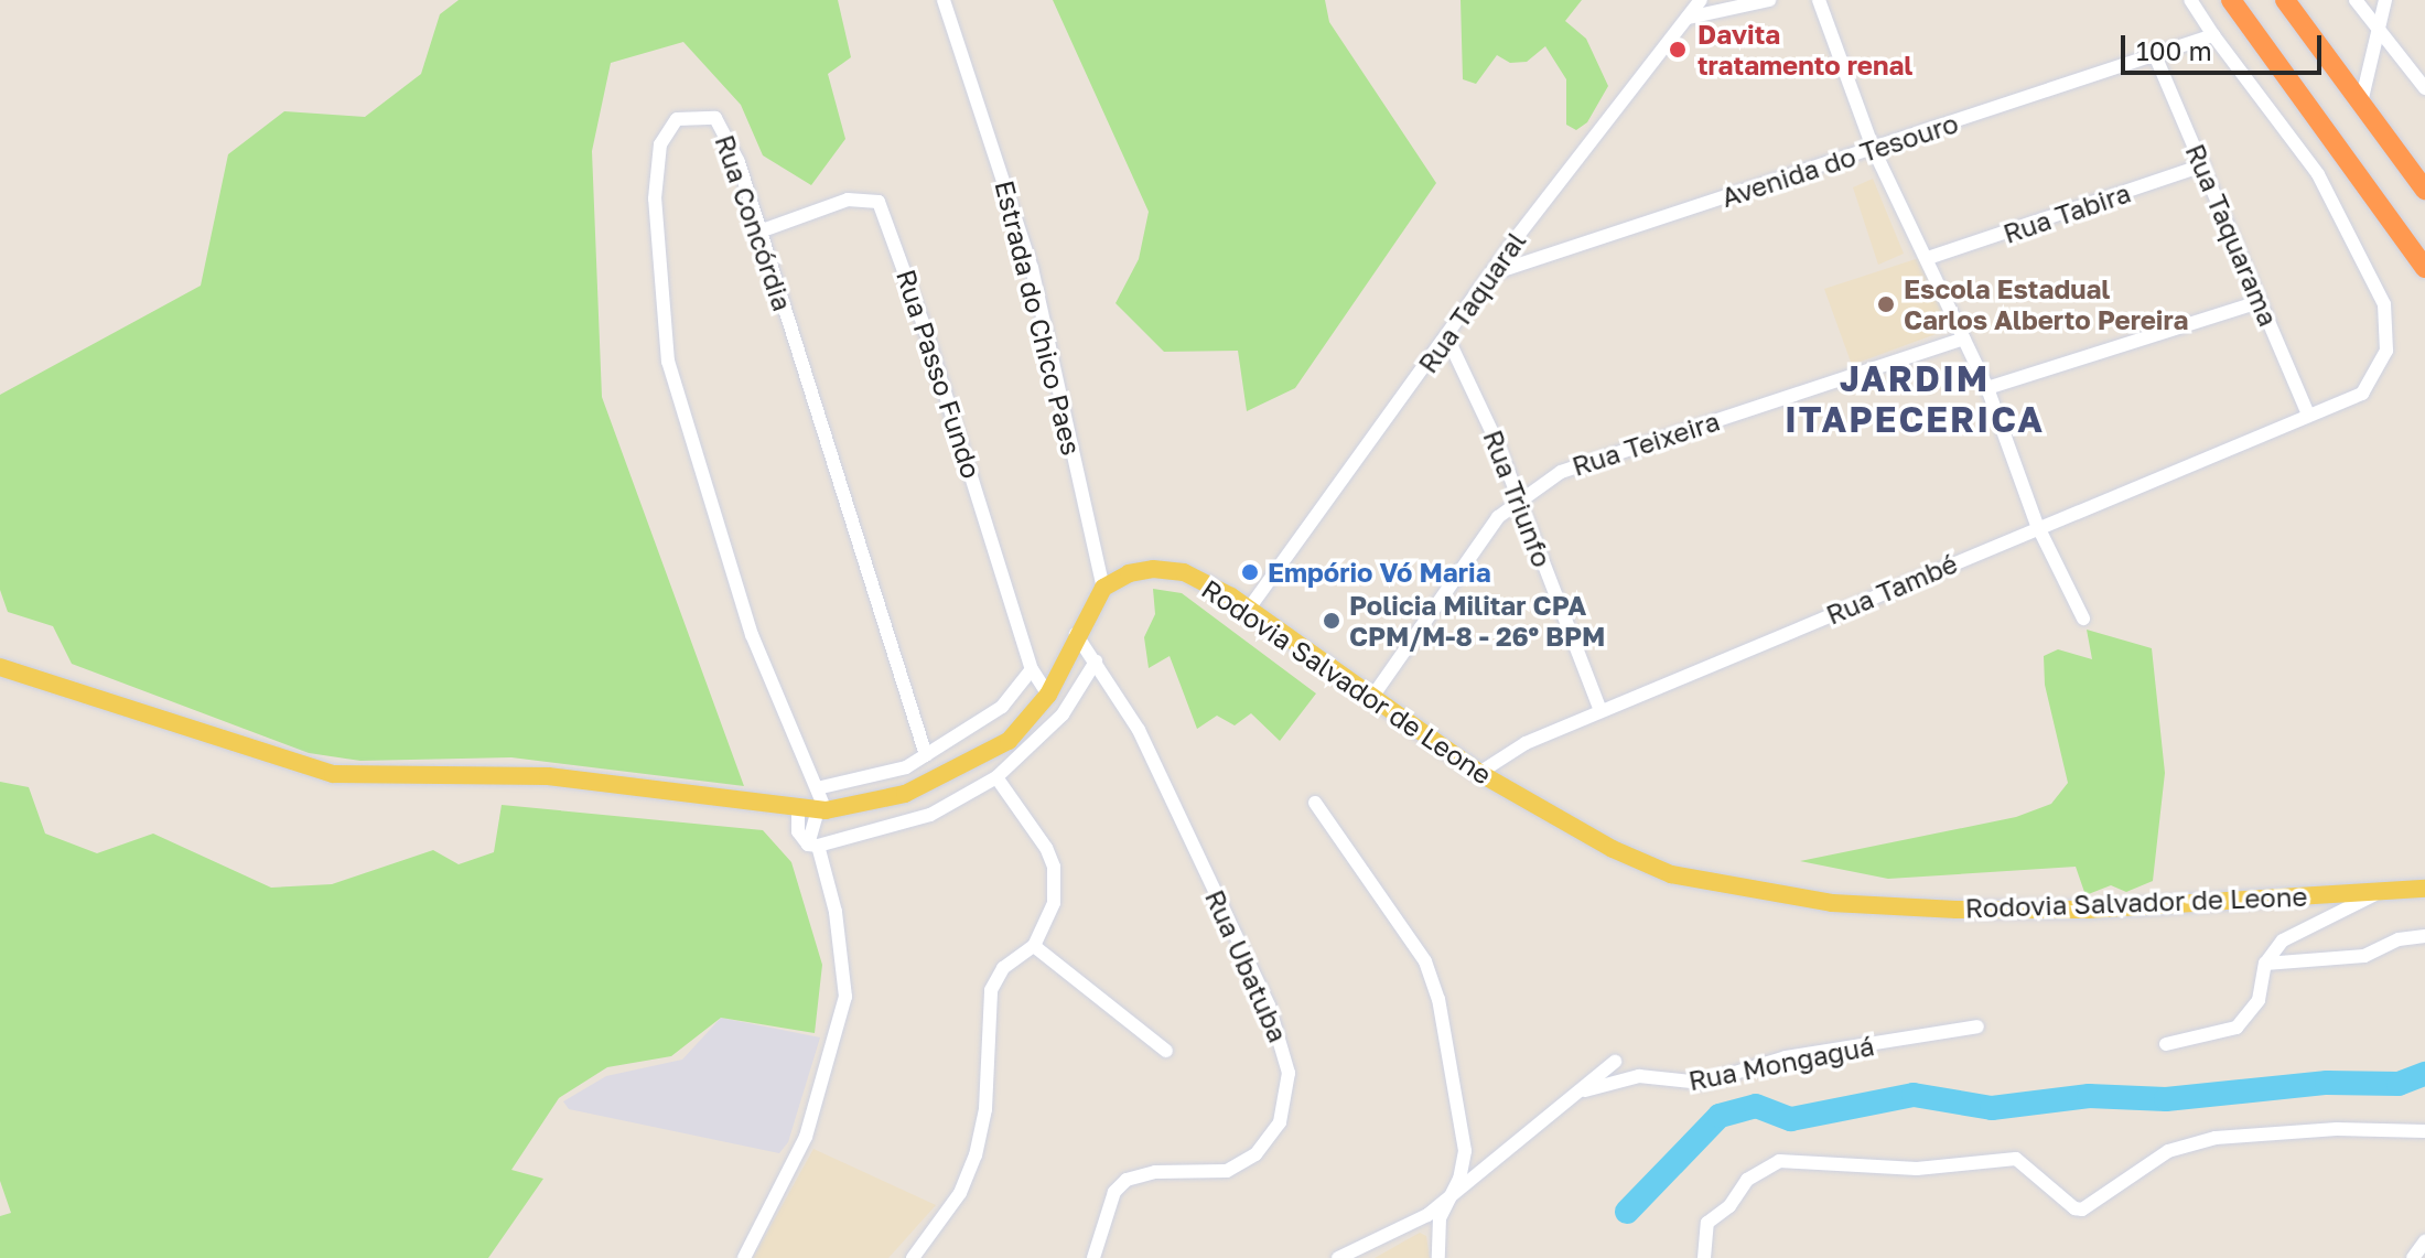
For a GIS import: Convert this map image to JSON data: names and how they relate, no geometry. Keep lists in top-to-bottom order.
{
  "streets": {
    "main road": ["Rodovia Salvador de Leone"],
    "street": [
      "Avenida do Tesouro",
      "Rua Tabira",
      "Rua Concórdia",
      "Rua Taquarama",
      "Rua Taquaral",
      "Estrada do Chico Paes",
      "Rua Passo Fundo",
      "Rua Teixeira",
      "Rua Triunfo",
      "Rua També",
      "Rua Ubatuba",
      "Rua Mongaguá"
    ]
  },
  "crossings": [
    ["Avenida do Tesouro", "Rua Taquarama"],
    ["Avenida do Tesouro", "Rua Taquaral"],
    ["Avenida do Tesouro", "Rua També"],
    ["Rua Tabira", "Rua Taquarama"],
    ["Rua Concórdia", "Rua Passo Fundo"],
    ["Rua Taquarama", "Rua També"],
    ["Rua Taquaral", "Rua Triunfo"],
    ["Rua Taquaral", "Rodovia Salvador de Leone"],
    ["Estrada do Chico Paes", "Rodovia Salvador de Leone"],
    ["Rua Teixeira", "Rua Triunfo"],
    ["Rua Teixeira", "Rodovia Salvador de Leone"],
    ["Rua Triunfo", "Rua També"],
    ["Rua També", "Rodovia Salvador de Leone"]
  ],
  "districts": ["JARDIM ITAPECERICA"],
  "places": [
    "Davita tratamento renal",
    "Escola Estadual Carlos Alberto Pereira",
    "Empório Vó Maria",
    "Policia Militar CPA CPM/M-8 - 26º BPM"
  ],
  "scale_bar": "100 m"
}
